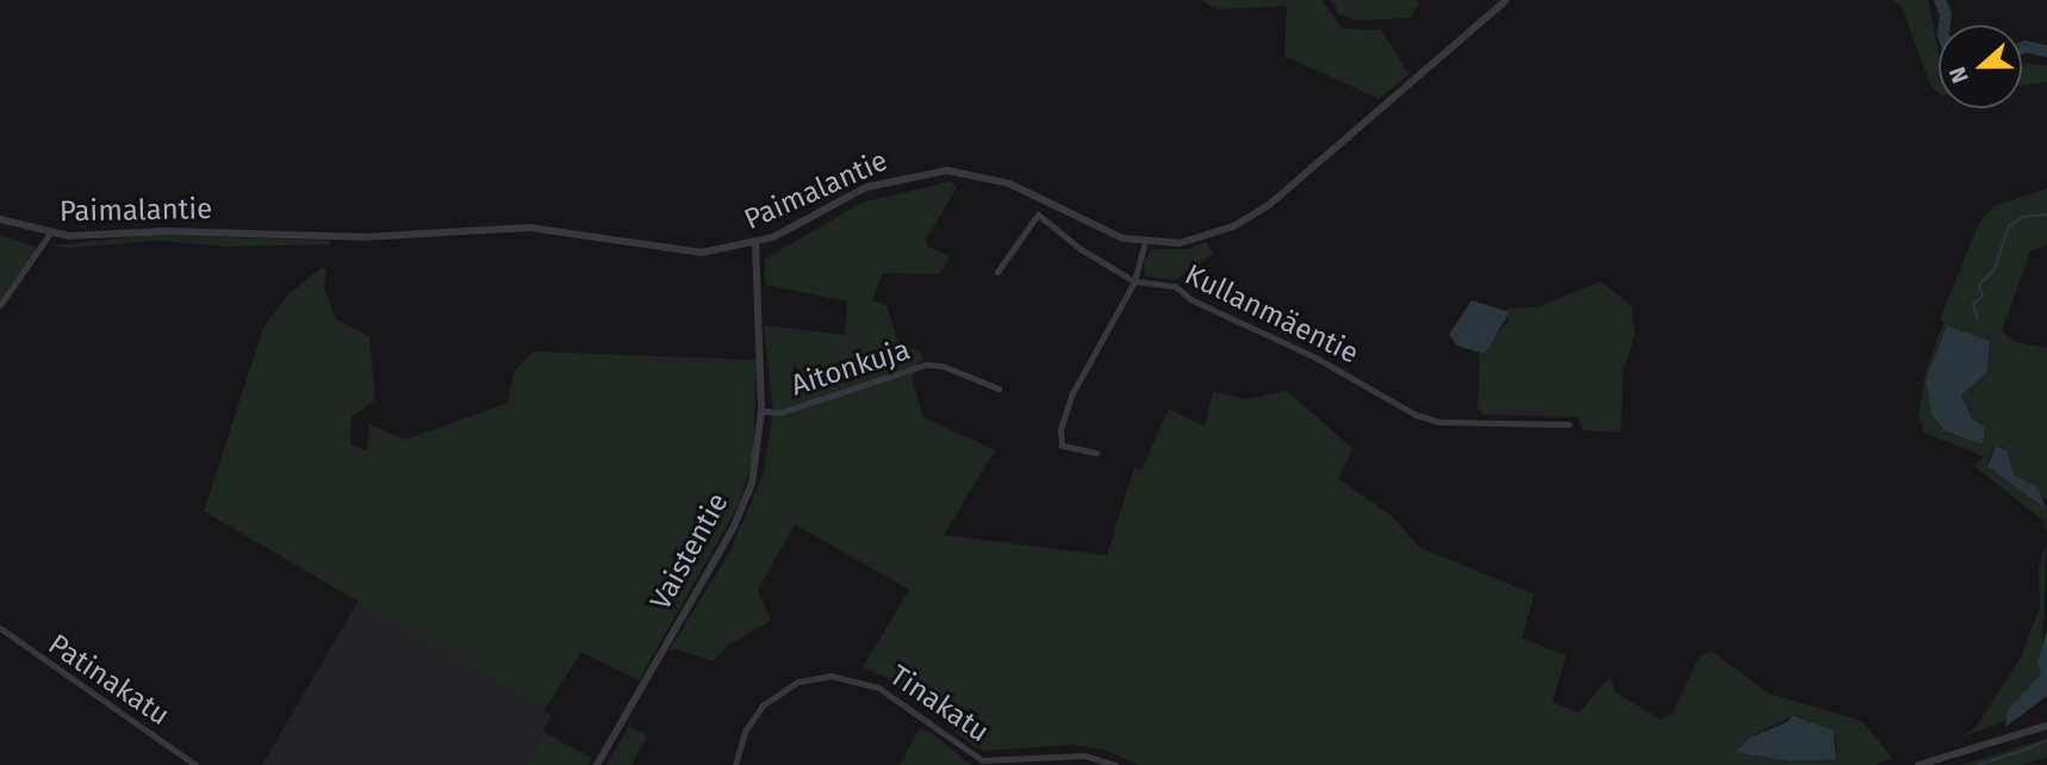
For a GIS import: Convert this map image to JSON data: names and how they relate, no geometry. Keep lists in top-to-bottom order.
{
  "streets": {
    "street": [
      "Paimalantie",
      "Kullanmäentie",
      "Aitonkuja",
      "Vaistentie",
      "Patinakatu",
      "Tinakatu"
    ]
  },
  "crossings": [
    ["Paimalantie", "Vaistentie"],
    ["Aitonkuja", "Vaistentie"]
  ],
  "north": "left"
}
